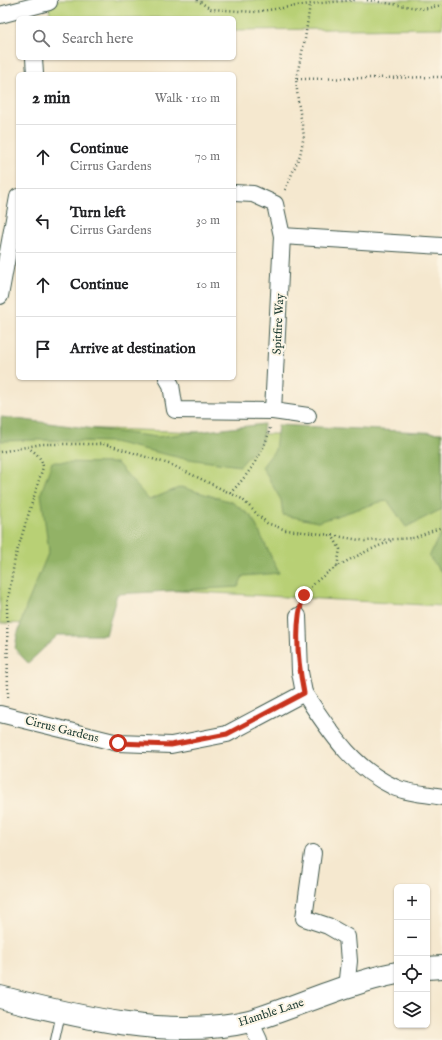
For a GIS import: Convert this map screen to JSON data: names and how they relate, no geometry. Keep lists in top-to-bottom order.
{
  "streets": {
    "main road": ["Hamble Lane"],
    "street": ["Spitfire Way", "Cirrus Gardens"]
  },
  "page": {
    "search": "Search here",
    "heading": ["2 min", "Walk · 110 m"],
    "list": [
      ["Continue", "Cirrus Gardens", "70 m"],
      ["Turn left", "Cirrus Gardens", "30 m"],
      ["Continue", "10 m"],
      "Arrive at destination"
    ],
    "map_buttons": ["+", "−"]
  }
}
